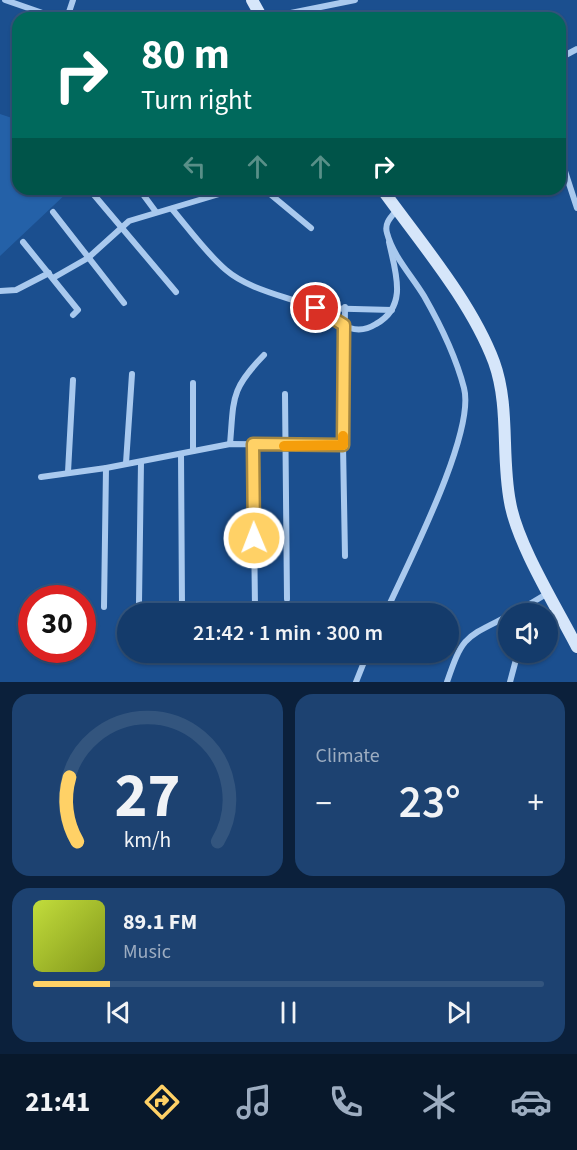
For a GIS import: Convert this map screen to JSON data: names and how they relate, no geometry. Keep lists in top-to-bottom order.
{
  "page": {
    "turn": ["80 m", "Turn right"],
    "limit": "30",
    "trip": "21:42 · 1 min · 300 m",
    "tile": "Climate",
    "heat": ["−", "23°", "+"],
    "song": ["89.1 FM", "Music"],
    "tabs": "21:41",
    "gauge": ["27", "km/h"]
  }
}
